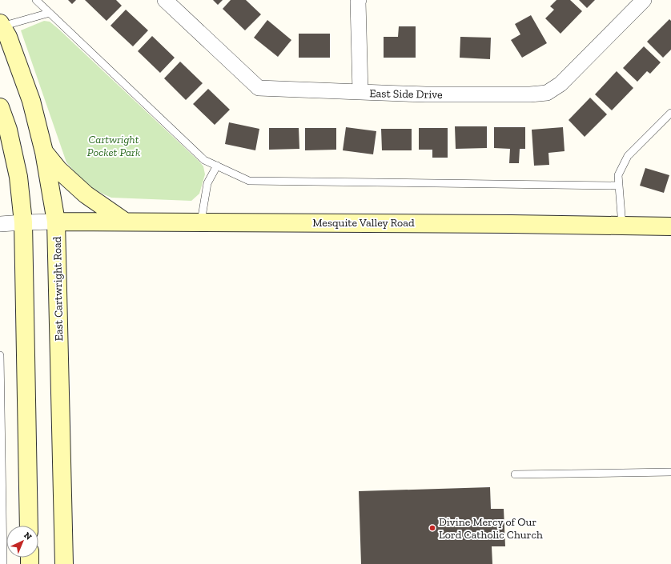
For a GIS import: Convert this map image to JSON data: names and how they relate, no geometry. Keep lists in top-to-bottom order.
{
  "streets": {
    "main road": ["Mesquite Valley Road", "East Cartwright Road"],
    "street": ["East Side Drive"]
  },
  "crossings": [
    ["Mesquite Valley Road", "East Cartwright Road"]
  ],
  "parks": ["Cartwright Pocket Park"],
  "places": ["Divine Mercy of Our Lord Catholic Church"],
  "north": "top right"
}
